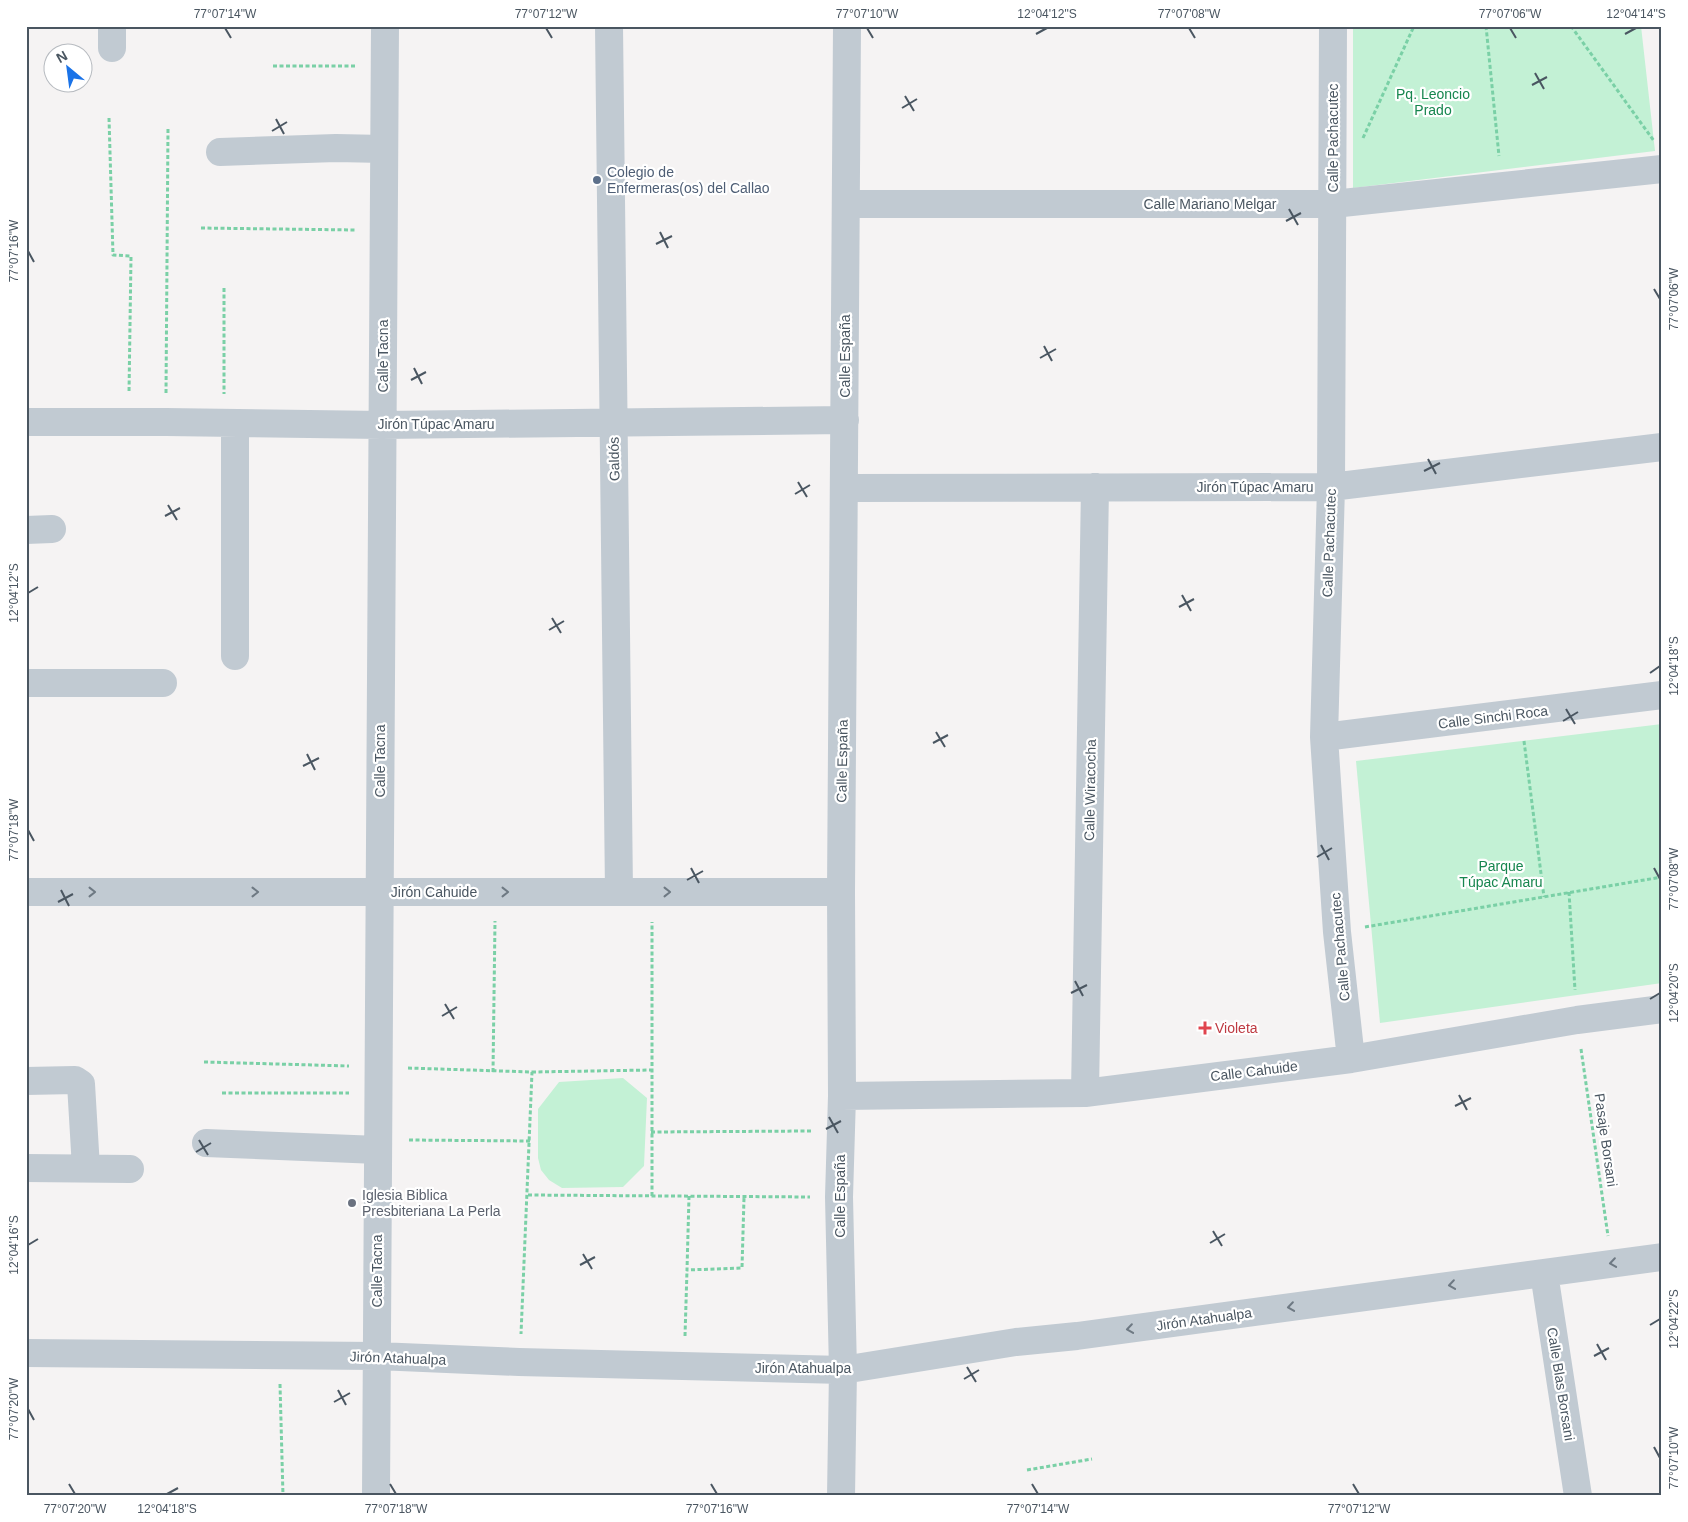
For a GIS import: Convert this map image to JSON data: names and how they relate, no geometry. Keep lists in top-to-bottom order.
{
  "streets": {
    "street": [
      "Calle Pachacutec",
      "Calle Mariano Melgar",
      "Calle Tacna",
      "Calle España",
      "Jirón Túpac Amaru",
      "Galdós",
      "Calle Sinchi Roca",
      "Calle Wiracocha",
      "Jirón Cahuide",
      "Calle Cahuide",
      "Jirón Atahualpa",
      "Calle Blas Borsani"
    ],
    "path": ["Pasaje Borsani"]
  },
  "crossings": [
    ["Calle Pachacutec", "Calle Mariano Melgar"],
    ["Calle Pachacutec", "Jirón Túpac Amaru"],
    ["Calle Pachacutec", "Calle Sinchi Roca"],
    ["Calle Pachacutec", "Calle Cahuide"],
    ["Calle Mariano Melgar", "Calle España"],
    ["Calle Tacna", "Jirón Túpac Amaru"],
    ["Calle Tacna", "Jirón Cahuide"],
    ["Calle Tacna", "Jirón Atahualpa"],
    ["Calle España", "Jirón Túpac Amaru"],
    ["Calle España", "Jirón Cahuide"],
    ["Calle España", "Calle Cahuide"],
    ["Calle España", "Jirón Atahualpa"],
    ["Jirón Túpac Amaru", "Galdós"],
    ["Jirón Túpac Amaru", "Calle Wiracocha"],
    ["Galdós", "Jirón Cahuide"],
    ["Calle Wiracocha", "Calle Cahuide"],
    ["Calle Cahuide", "Pasaje Borsani"],
    ["Pasaje Borsani", "Jirón Atahualpa"],
    ["Jirón Atahualpa", "Calle Blas Borsani"]
  ],
  "one_way": ["Jirón Cahuide", "Jirón Atahualpa"],
  "parks": ["Pq. Leoncio Prado", "Parque Túpac Amaru"],
  "places": {
    "other": ["Colegio de Enfermeras(os) del Callao", "Iglesia Biblica Presbiteriana La Perla"],
    "health": ["Violeta"]
  },
  "north": "top left",
  "coordinates": [
    "77°07'14\"W",
    "77°07'12\"W",
    "77°07'10\"W",
    "12°04'12\"S",
    "77°07'08\"W",
    "77°07'06\"W",
    "12°04'14\"S",
    "77°07'16\"W",
    "12°04'18\"S",
    "77°07'18\"W",
    "12°04'20\"S",
    "12°04'16\"S",
    "12°04'22\"S",
    "77°07'20\"W"
  ]
}
